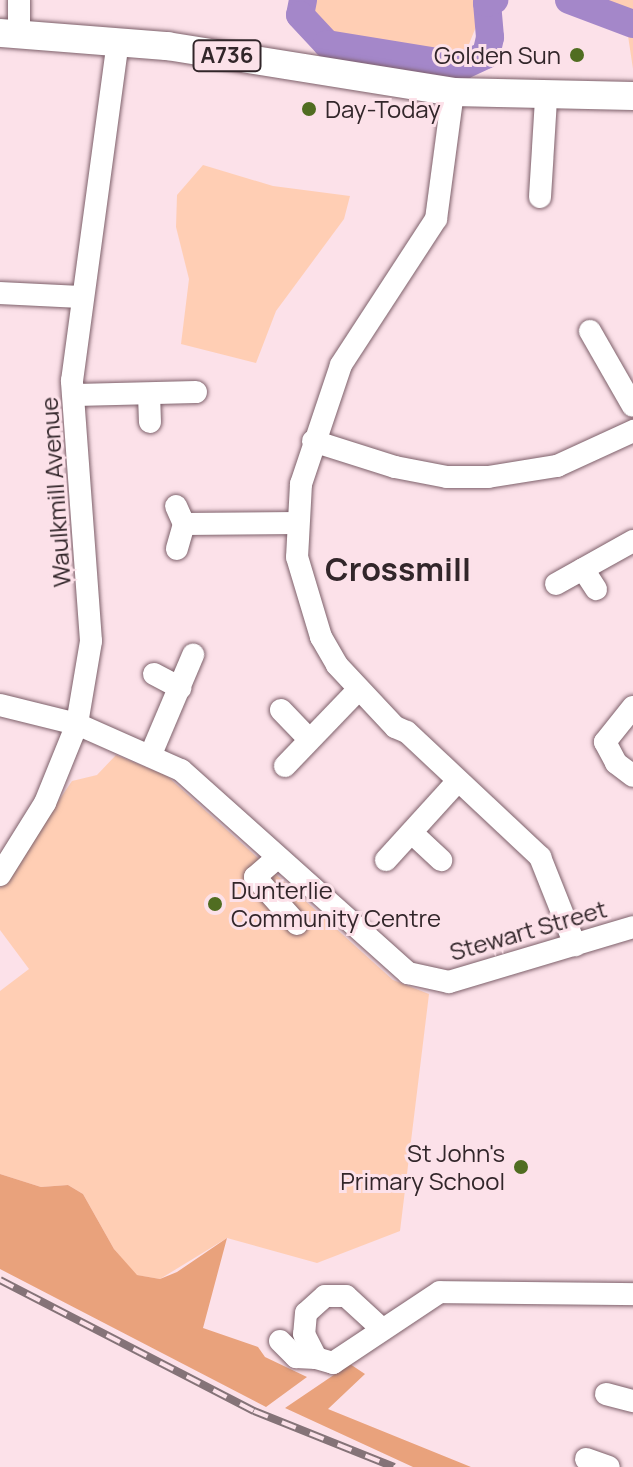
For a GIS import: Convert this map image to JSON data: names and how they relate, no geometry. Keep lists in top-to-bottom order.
{
  "streets": {
    "main road": ["A736"],
    "street": ["Waulkmill Avenue", "Stewart Street"]
  },
  "crossings": [
    ["A736", "Waulkmill Avenue"],
    ["Waulkmill Avenue", "Stewart Street"]
  ],
  "districts": ["Crossmill"],
  "places": [
    "Golden Sun",
    "Day-Today",
    "Dunterlie Community Centre",
    "St John's Primary School"
  ]
}
